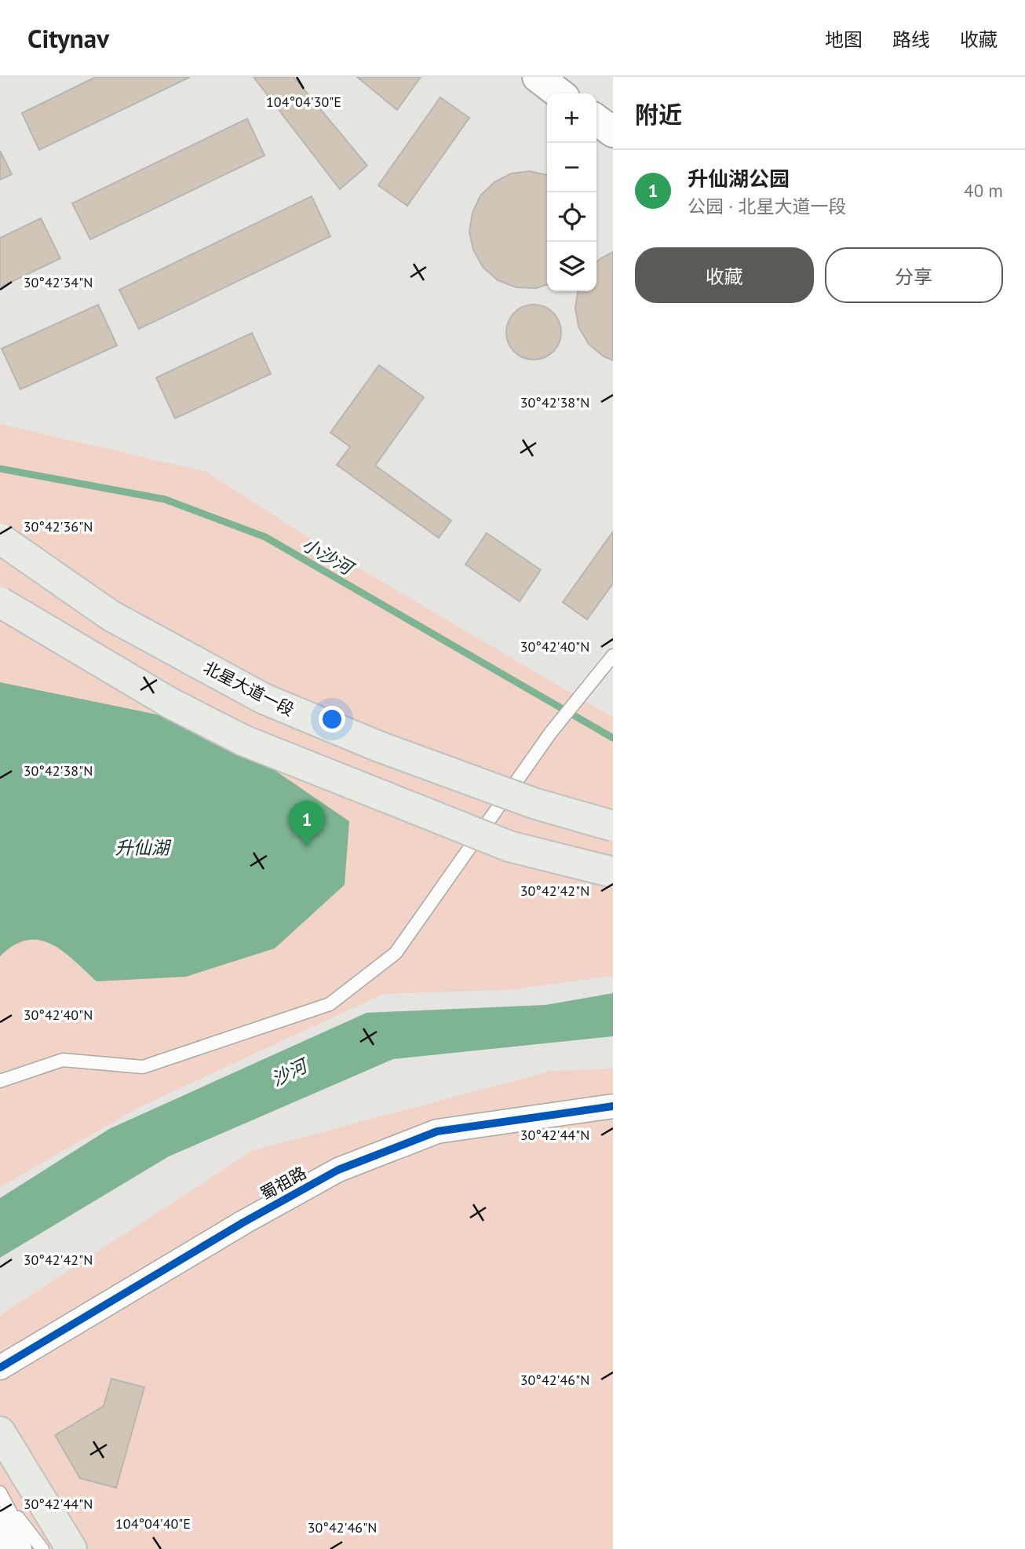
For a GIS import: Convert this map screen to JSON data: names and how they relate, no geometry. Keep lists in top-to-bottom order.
{
  "streets": {
    "highway": ["北星大道一段"],
    "street": ["蜀祖路"]
  },
  "water": ["小沙河", "升仙湖", "沙河"],
  "page": {
    "header": "Citynav",
    "nav": ["地图", "路线", "收藏"],
    "heading": "附近",
    "map_buttons": ["+", "−"],
    "list": [
      {
        "mark": "1",
        "name": "升仙湖公园",
        "note": "公园 · 北星大道一段",
        "value": "40 m"
      }
    ],
    "buttons": ["收藏", "分享"],
    "pins": "1"
  },
  "coordinates": [
    "104°04'30\"E",
    "30°42'34\"N",
    "30°42'38\"N",
    "30°42'36\"N",
    "30°42'40\"N",
    "30°42'42\"N",
    "30°42'44\"N",
    "30°42'46\"N",
    "104°04'40\"E"
  ]
}
